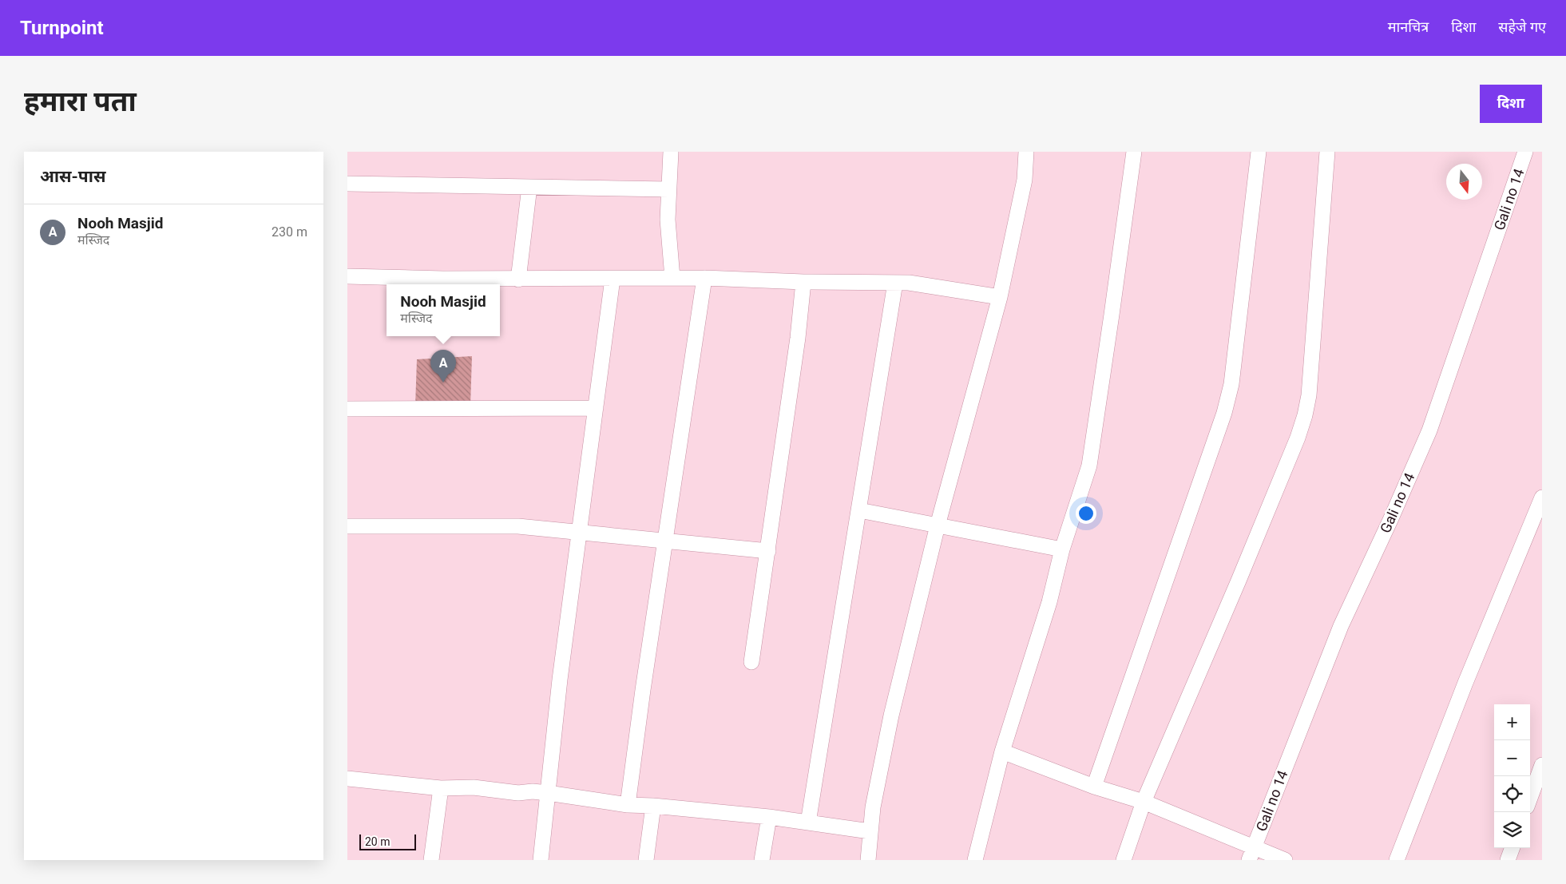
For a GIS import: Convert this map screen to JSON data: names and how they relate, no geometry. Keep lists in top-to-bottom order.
{
  "streets": {
    "street": ["Gali no 14"]
  },
  "scale_bar": "20 m",
  "north": "bottom",
  "page": {
    "header": "Turnpoint",
    "nav": ["मानचित्र", "दिशा", "सहेजे गए"],
    "buttons": "दिशा",
    "title": "हमारा पता",
    "heading": "आस-पास",
    "list": [
      {
        "mark": "A",
        "name": "Nooh Masjid",
        "note": "मस्जिद",
        "value": "230 m"
      }
    ],
    "popup": ["Nooh Masjid", "मस्जिद"],
    "pins": "A",
    "map_buttons": ["+", "−"],
    "scale": "20 m"
  }
}
